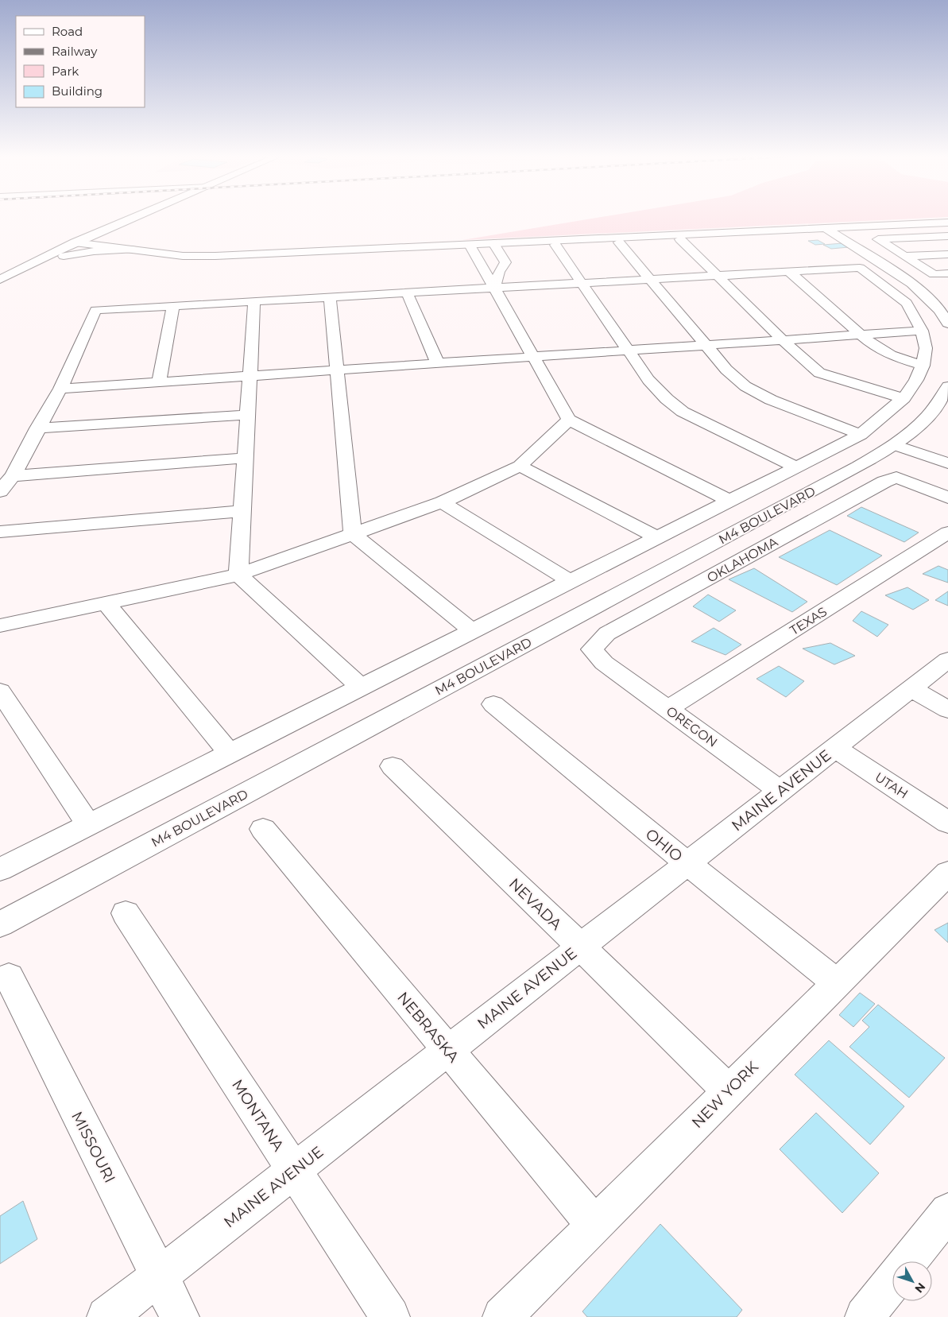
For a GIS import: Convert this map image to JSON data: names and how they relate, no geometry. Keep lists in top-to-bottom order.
{
  "streets": {
    "main road": [
      "M4 BOULEVARD",
      "OKLAHOMA",
      "TEXAS",
      "OREGON",
      "UTAH",
      "MAINE AVENUE",
      "OHIO",
      "NEVADA",
      "NEBRASKA",
      "NEW YORK",
      "MONTANA",
      "MISSOURI"
    ]
  },
  "crossings": [
    ["OKLAHOMA", "OREGON"],
    ["TEXAS", "OREGON"],
    ["OREGON", "MAINE AVENUE"],
    ["UTAH", "MAINE AVENUE"],
    ["MAINE AVENUE", "OHIO"],
    ["MAINE AVENUE", "NEVADA"],
    ["MAINE AVENUE", "NEBRASKA"],
    ["MAINE AVENUE", "MONTANA"],
    ["MAINE AVENUE", "MISSOURI"],
    ["OHIO", "NEW YORK"],
    ["NEVADA", "NEW YORK"],
    ["NEBRASKA", "NEW YORK"]
  ],
  "legend": [
    "Road",
    "Railway",
    "Park",
    "Building"
  ],
  "north": "bottom right"
}
